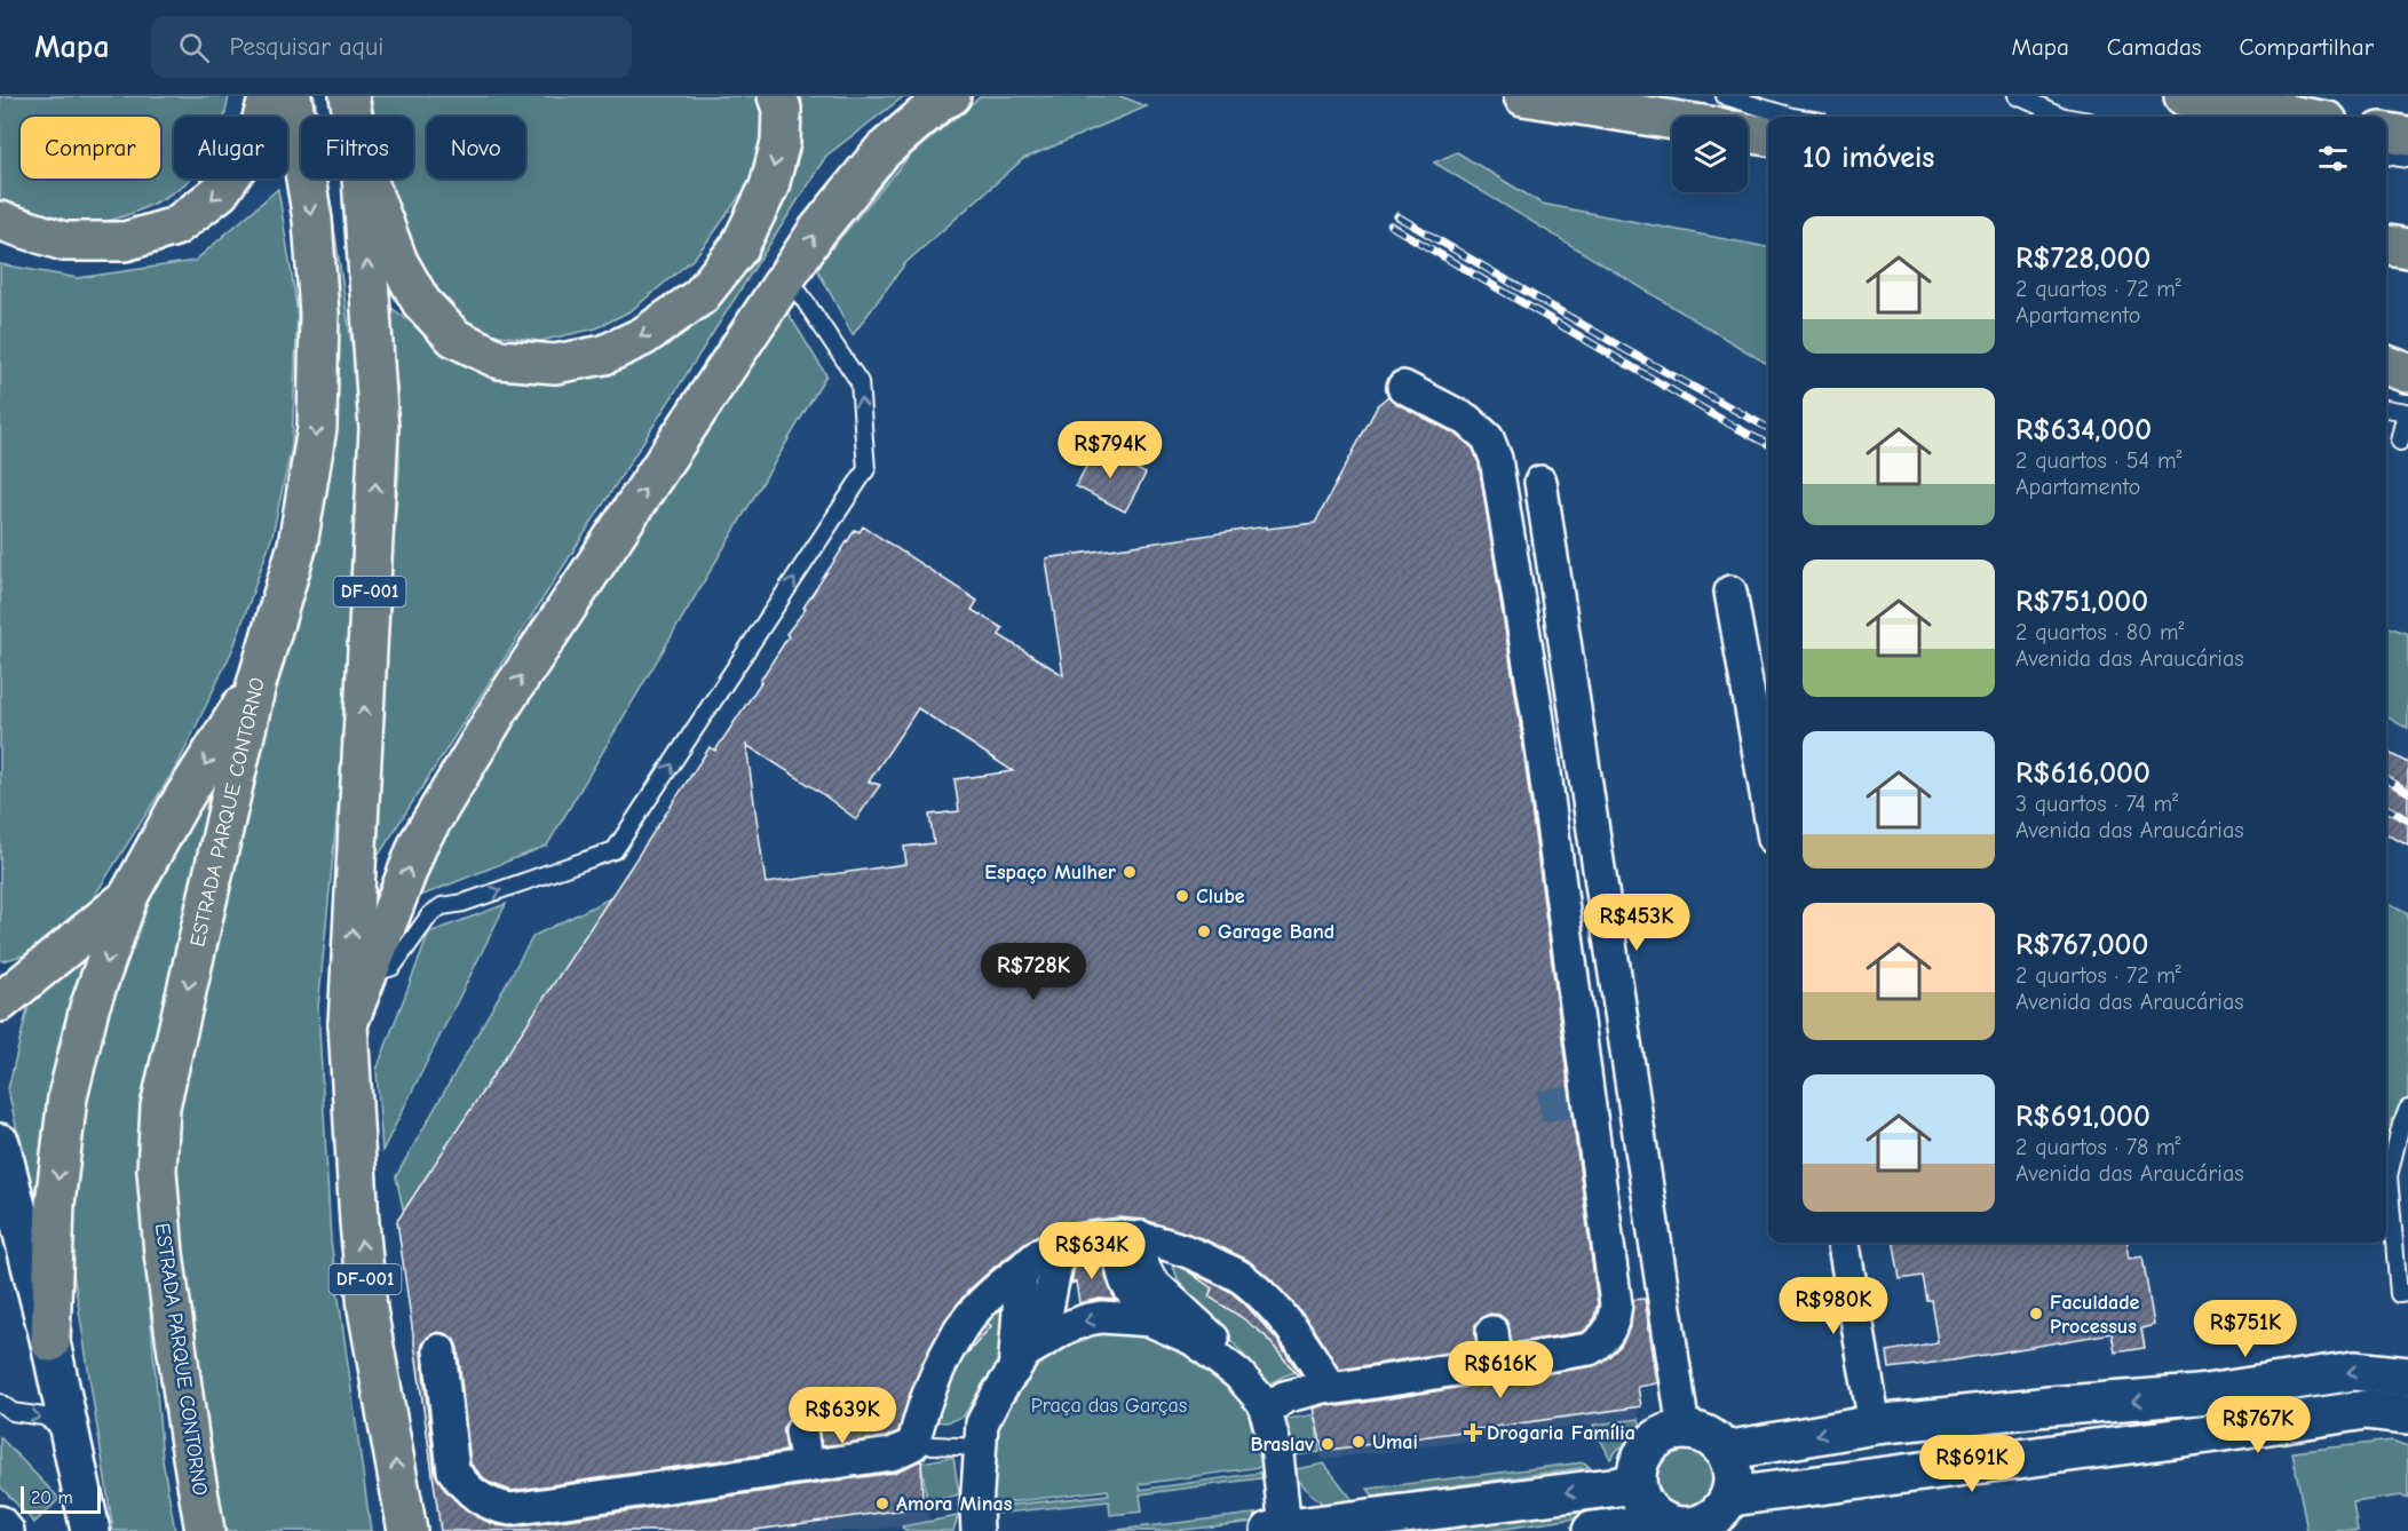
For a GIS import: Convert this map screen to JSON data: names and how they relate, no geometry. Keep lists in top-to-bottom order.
{
  "streets": {
    "main road": ["DF-001", "ESTRADA PARQUE CONTORNO"]
  },
  "parks": ["Praça das Garças"],
  "places": {
    "other": [
      "Espaço Mulher",
      "Clube",
      "Garage Band",
      "Faculdade Processus",
      "Umai",
      "Braslav",
      "Amora Minas"
    ],
    "health": ["Drogaria Família"]
  },
  "scale_bar": "20 m",
  "page": {
    "header": "Mapa",
    "search": "Pesquisar aqui",
    "nav": ["Mapa", "Camadas", "Compartilhar"],
    "chip": [
      "Comprar",
      "Alugar",
      "Filtros",
      "Novo"
    ],
    "heading": "10 imóveis",
    "list": [
      {
        "name": "R$728,000",
        "note": "2 quartos · 72 m² · Apartamento"
      },
      {
        "name": "R$634,000",
        "note": "2 quartos · 54 m² · Apartamento"
      },
      {
        "name": "R$751,000",
        "note": "2 quartos · 80 m² · Avenida das Araucárias"
      },
      {
        "name": "R$616,000",
        "note": "3 quartos · 74 m² · Avenida das Araucárias"
      },
      {
        "name": "R$767,000",
        "note": "2 quartos · 72 m² · Avenida das Araucárias"
      },
      {
        "name": "R$691,000",
        "note": "2 quartos · 78 m² · Avenida das Araucárias"
      }
    ],
    "price": [
      "R$794K",
      "R$453K",
      "R$728K",
      "R$634K",
      "R$980K",
      "R$751K",
      "R$616K",
      "R$639K",
      "R$767K",
      "R$691K"
    ],
    "scale": "20 m"
  }
}
